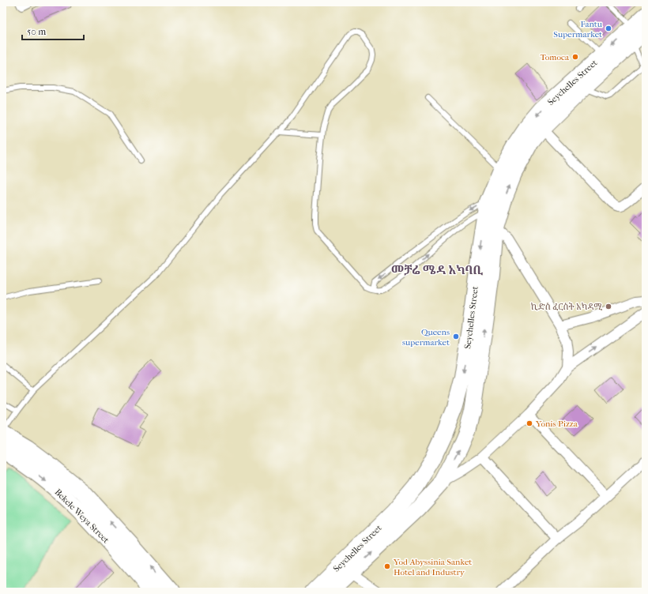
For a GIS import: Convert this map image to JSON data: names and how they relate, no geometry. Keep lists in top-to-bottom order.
{
  "streets": {
    "main road": ["Seychelles Street", "Bekele Weya Street"]
  },
  "districts": ["መቻሬ ሜዳ አካባቢ"],
  "places": [
    "Fantu Supermarket",
    "Tomoca",
    "ኪድስ ፈርስት አካዳሚ",
    "Queens supermarket",
    "Yonis Pizza",
    "Yod Abyssinia Sanket Hotel and Industry"
  ],
  "scale_bar": "50 m"
}
